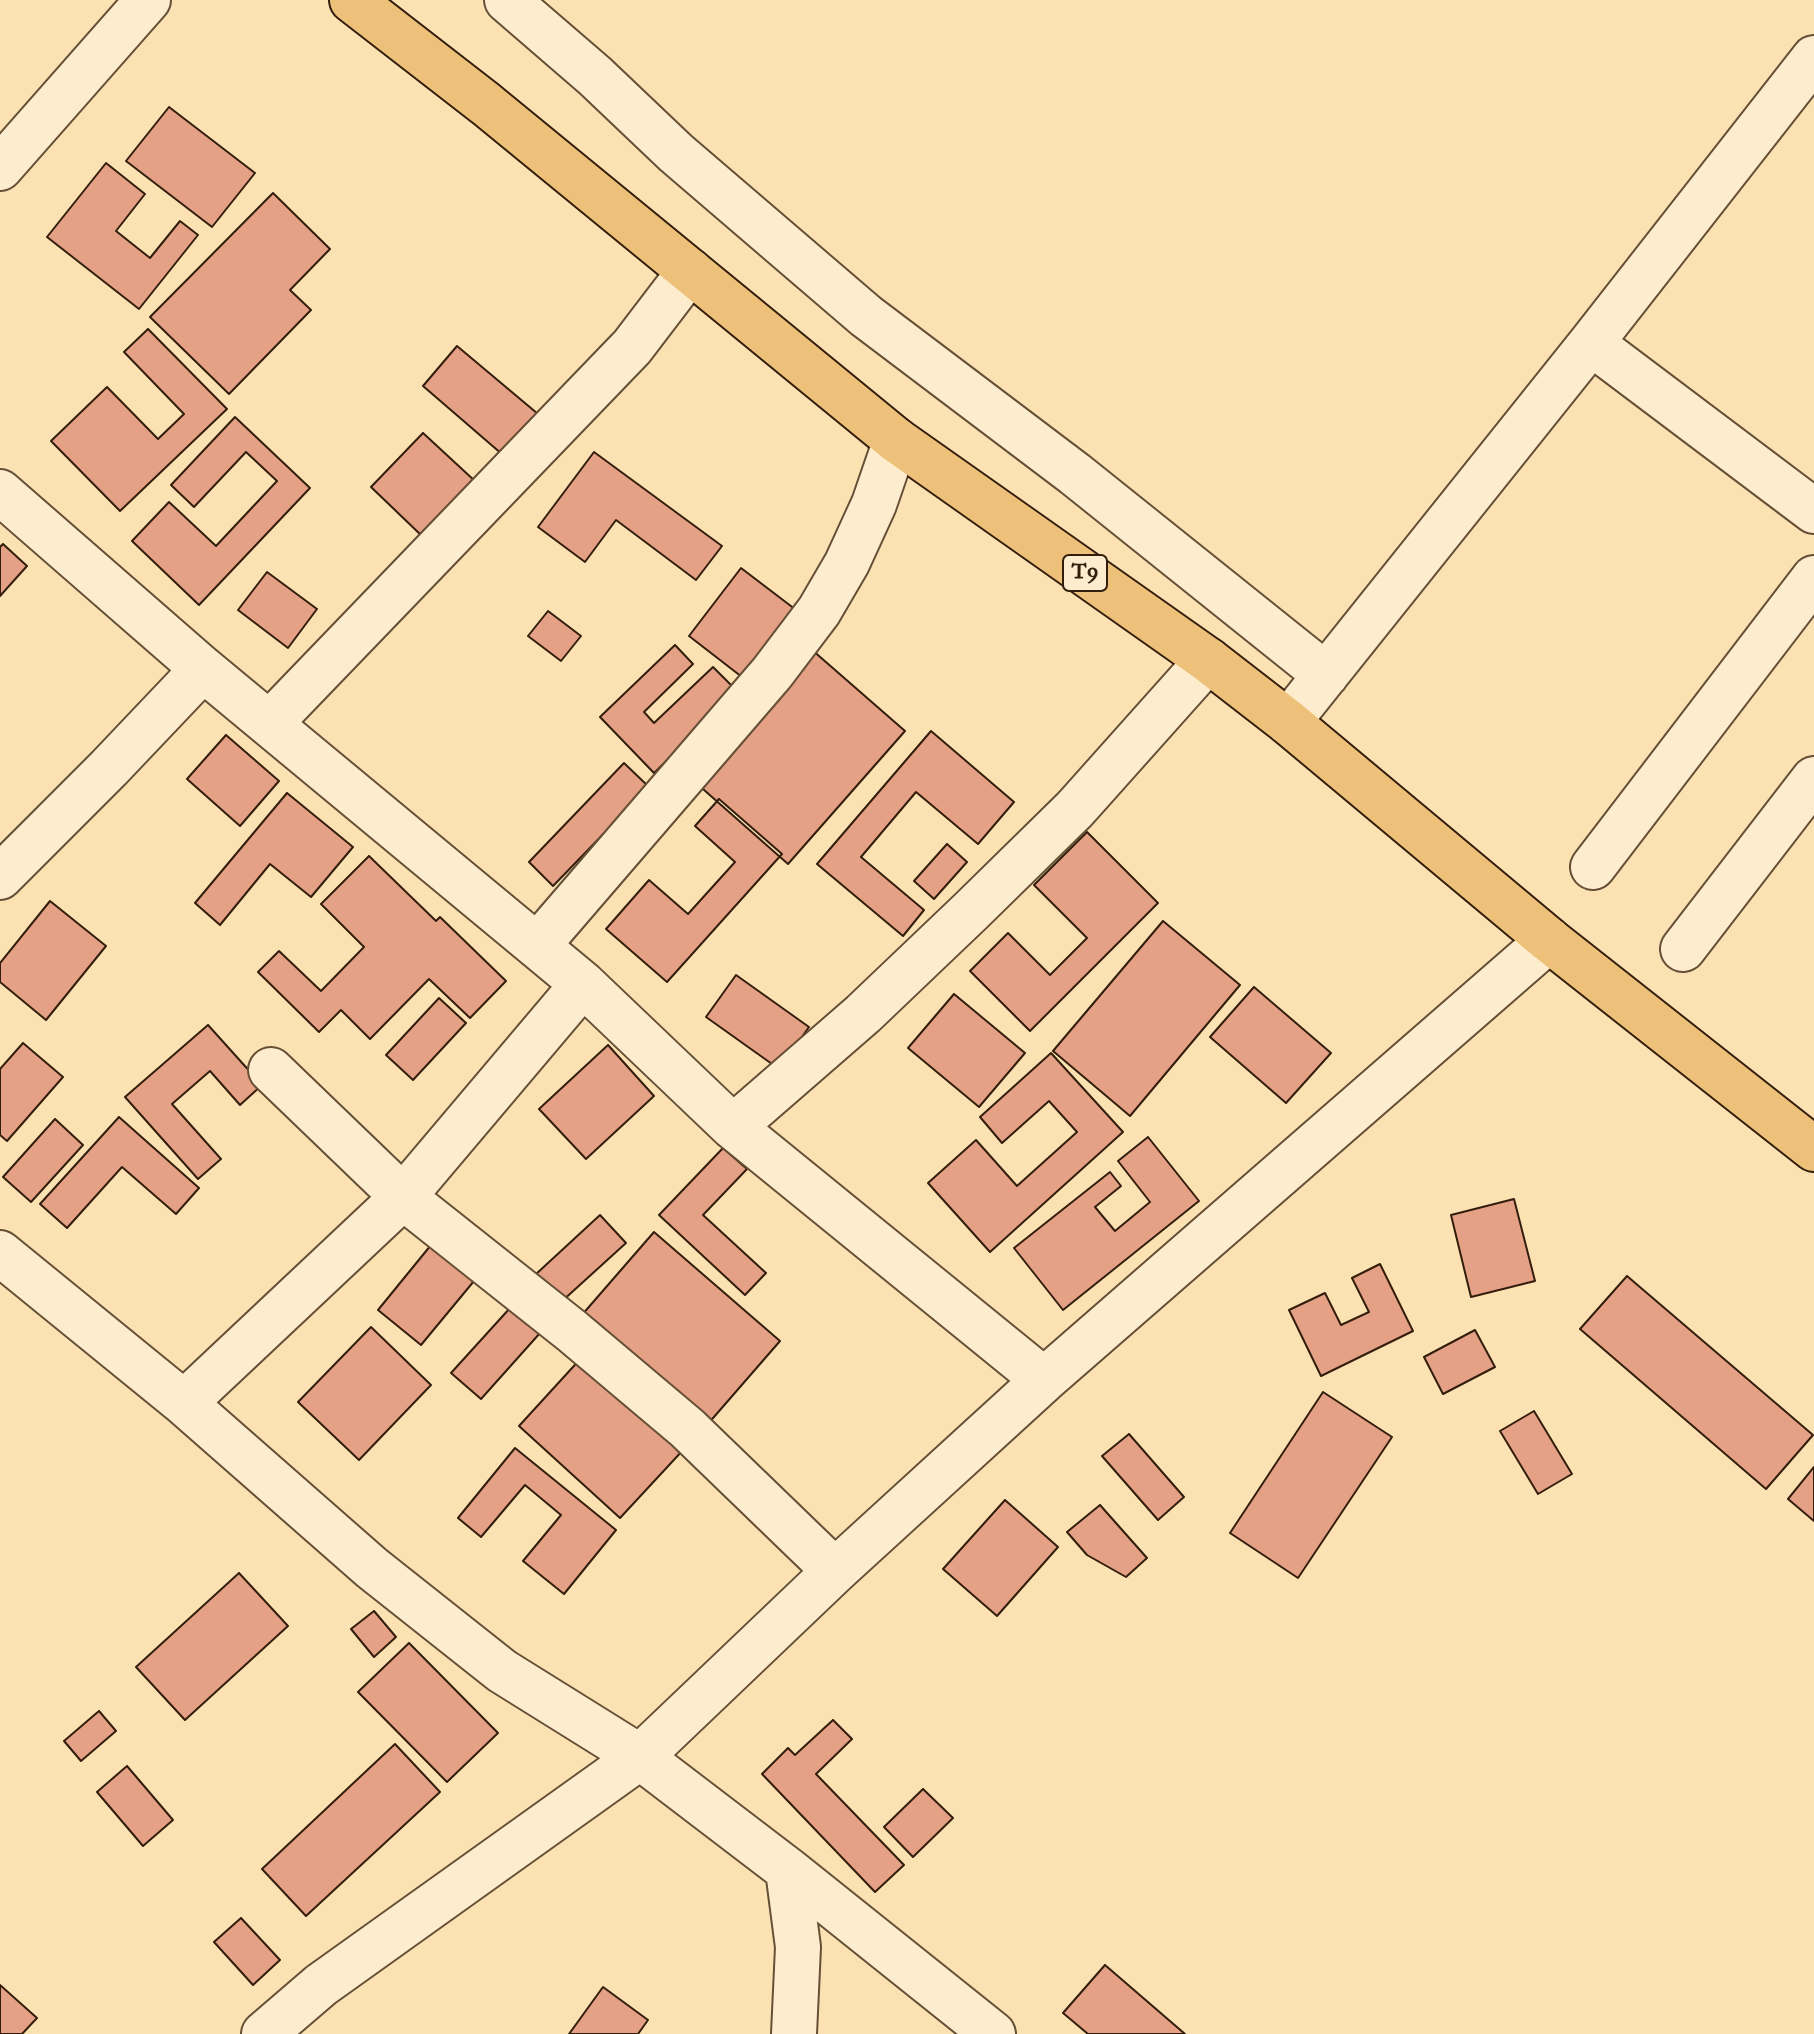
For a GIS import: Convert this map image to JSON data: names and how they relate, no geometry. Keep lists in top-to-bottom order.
{
  "streets": {
    "highway": ["T9"]
  }
}
